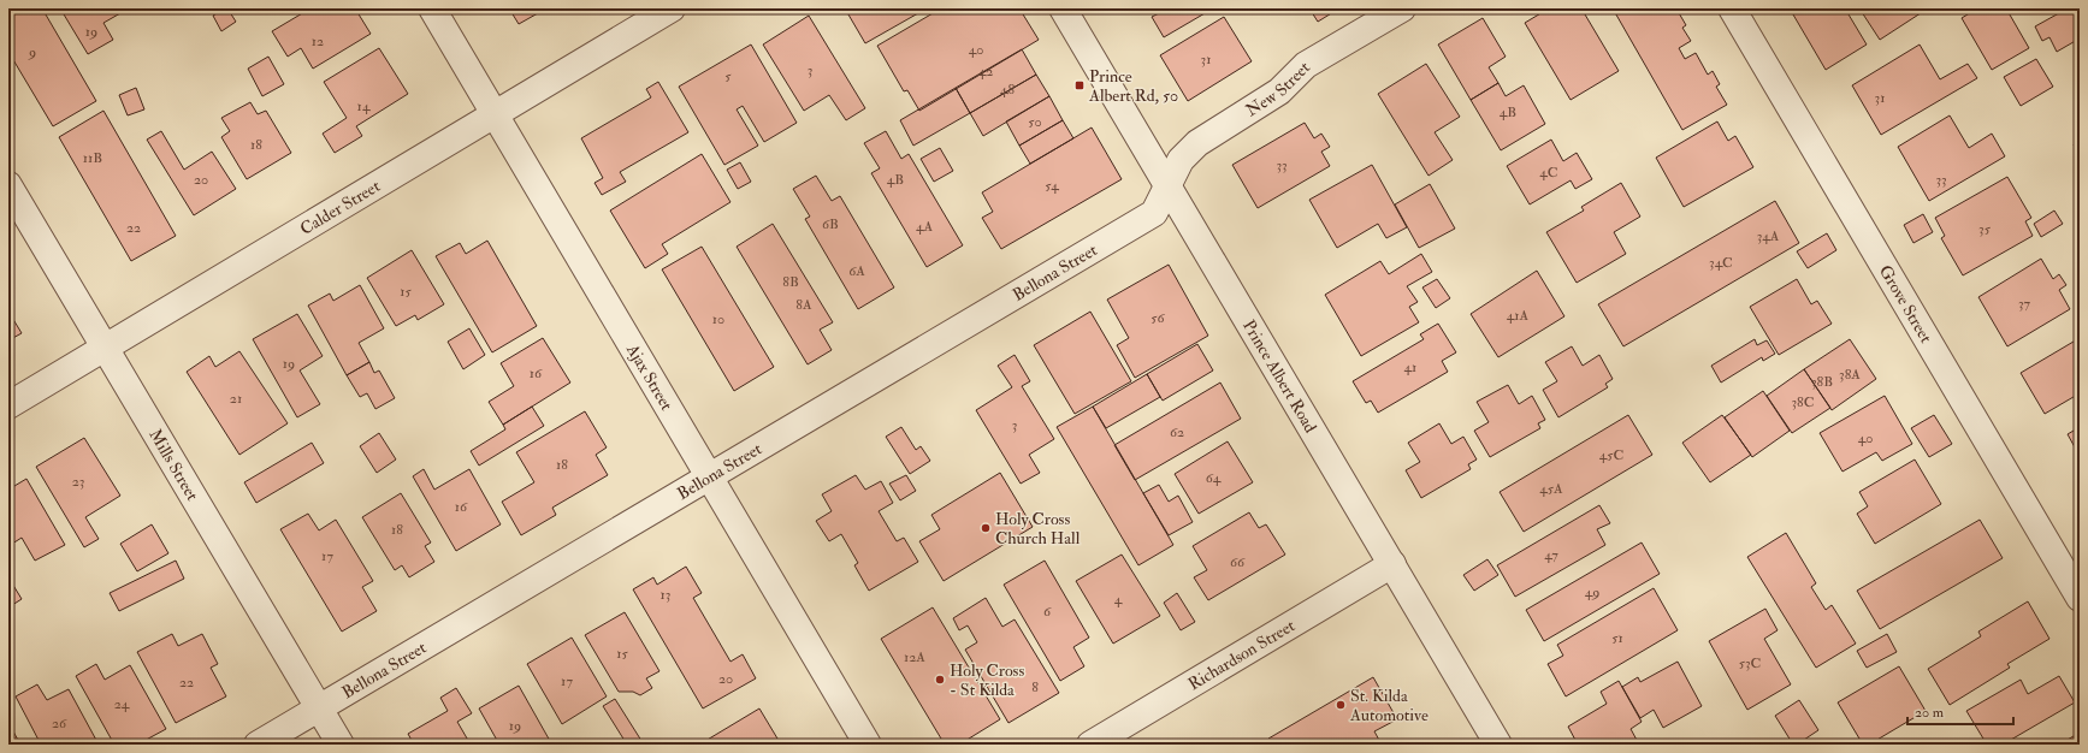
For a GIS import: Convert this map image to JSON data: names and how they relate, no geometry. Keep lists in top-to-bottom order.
{
  "streets": {
    "street": [
      "New Street",
      "Calder Street",
      "Bellona Street",
      "Grove Street",
      "Ajax Street",
      "Prince Albert Road",
      "Mills Street",
      "Richardson Street"
    ]
  },
  "crossings": [
    ["New Street", "Bellona Street"],
    ["New Street", "Prince Albert Road"],
    ["Calder Street", "Ajax Street"],
    ["Calder Street", "Mills Street"],
    ["Bellona Street", "Ajax Street"],
    ["Bellona Street", "Prince Albert Road"],
    ["Bellona Street", "Mills Street"],
    ["Prince Albert Road", "Richardson Street"]
  ],
  "places": {
    "transit": ["Prince Albert Rd, 50"],
    "other": ["Holy Cross Church Hall", "Holy Cross - St Kilda", "St. Kilda Automotive"]
  },
  "house_numbers": [
    "19",
    "12",
    "40",
    "9",
    "31",
    "3",
    "42",
    "5",
    "48",
    "31",
    "14",
    "4B",
    "50",
    "18",
    "11B",
    "33",
    "4C",
    "20",
    "4B",
    "33",
    "54",
    "6B",
    "4A",
    "22",
    "35",
    "34A",
    "34C",
    "6A",
    "8B",
    "15",
    "37",
    "8A",
    "41A",
    "56",
    "10",
    "19",
    "41",
    "16",
    "38A",
    "38B",
    "21",
    "38C",
    "3",
    "62",
    "40",
    "45C",
    "18",
    "64",
    "23",
    "45A",
    "16",
    "18",
    "47",
    "17",
    "66",
    "49",
    "13",
    "4",
    "6",
    "51",
    "15",
    "12A",
    "53C",
    "20",
    "17",
    "22",
    "8",
    "24",
    "26",
    "19"
  ],
  "scale_bar": "20 m"
}
